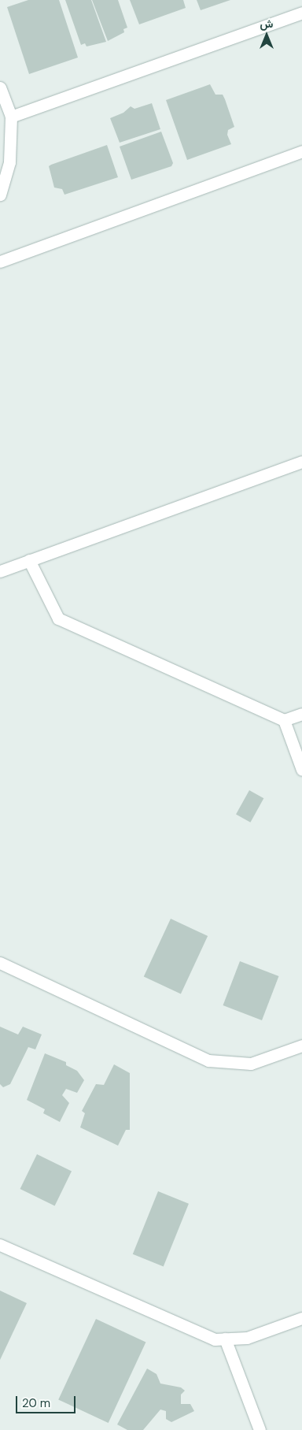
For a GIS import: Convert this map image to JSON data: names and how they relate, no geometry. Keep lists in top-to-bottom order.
{
  "scale_bar": "20 m",
  "north": "top"
}
